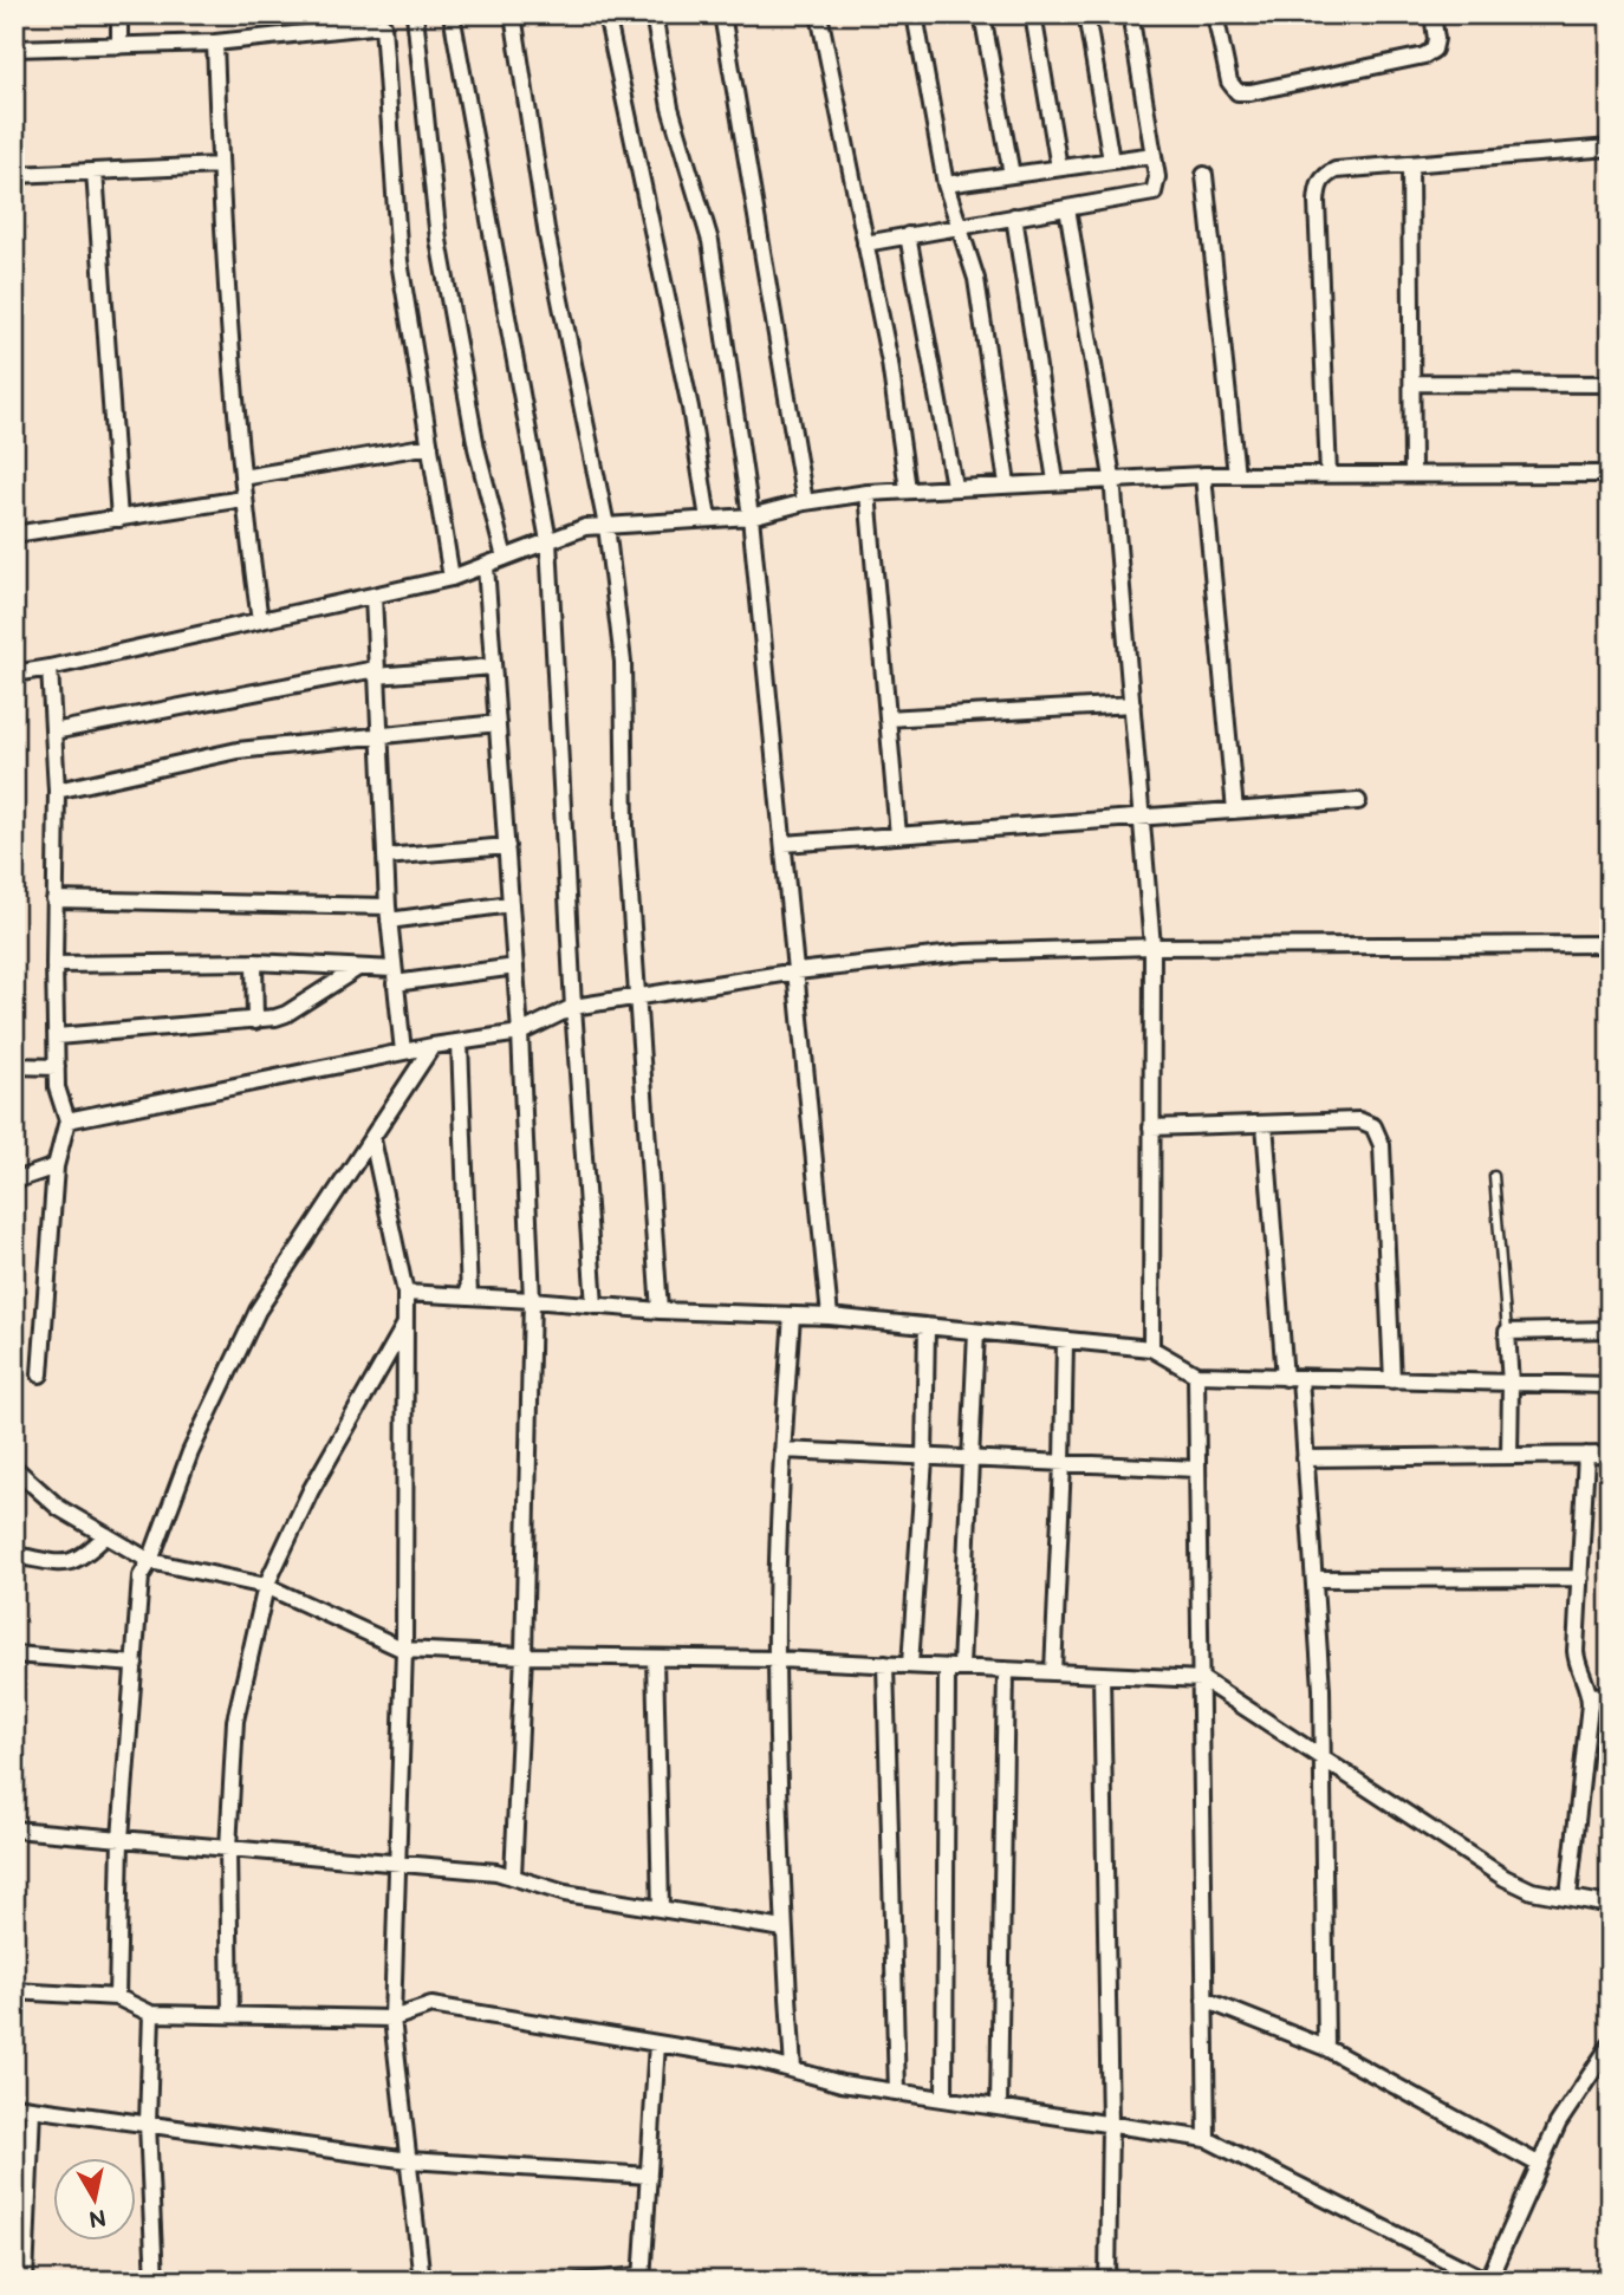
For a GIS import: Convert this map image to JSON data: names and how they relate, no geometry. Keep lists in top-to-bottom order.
{
  "north": "bottom"
}
